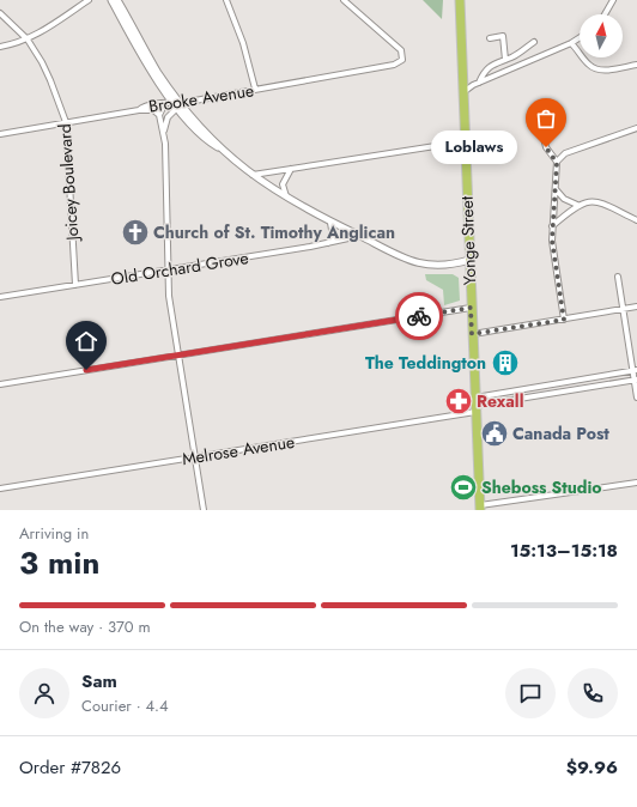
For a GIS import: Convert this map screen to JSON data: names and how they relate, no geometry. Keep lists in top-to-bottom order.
{
  "streets": {
    "main road": ["Yonge Street"],
    "street": [
      "Brooke Avenue",
      "Joicey Boulevard",
      "Old Orchard Grove",
      "Melrose Avenue"
    ]
  },
  "crossings": [
    ["Brooke Avenue", "Joicey Boulevard"],
    ["Joicey Boulevard", "Old Orchard Grove"],
    ["Yonge Street", "Melrose Avenue"]
  ],
  "places": {
    "other": ["Loblaws"],
    "church": ["Church of St. Timothy Anglican"],
    "building": ["The Teddington"],
    "pharmacy": ["Rexall"],
    "public building": ["Canada Post"],
    "sports": ["Sheboss Studio"]
  },
  "north": "top",
  "page": {
    "bubble": "Loblaws",
    "heading": ["3 min", "Arriving in", "15:13–15:18"],
    "panel": [
      "Sam",
      "Courier · 4.4",
      "Order #7826",
      "$9.96"
    ],
    "bar": "On the way · 370 m"
  }
}
